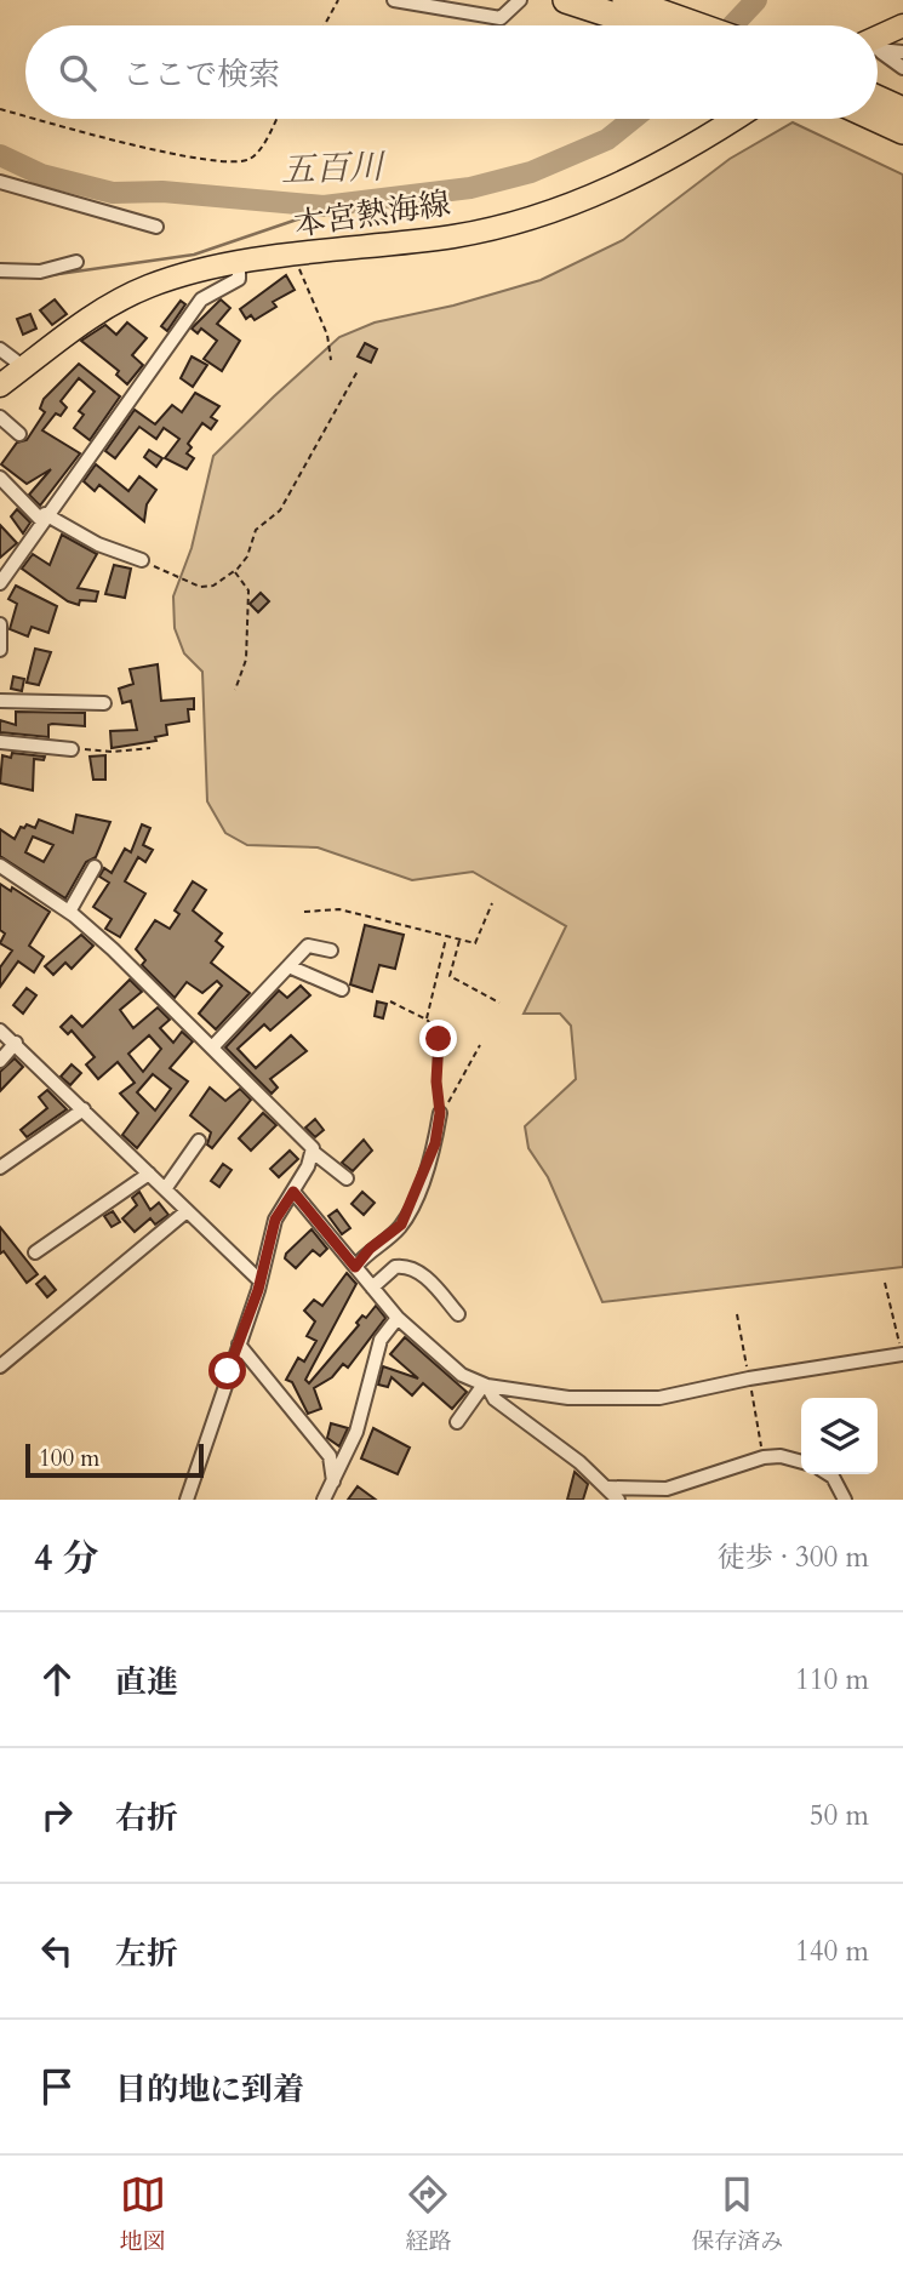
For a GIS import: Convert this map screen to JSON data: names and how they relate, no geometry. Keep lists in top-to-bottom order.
{
  "streets": {
    "main road": ["本宮熱海線"]
  },
  "water": ["五百川"],
  "scale_bar": "100 m",
  "page": {
    "search": "ここで検索",
    "scale": "100 m",
    "heading": ["4 分", "徒歩 · 300 m"],
    "list": [
      ["直進", "110 m"],
      ["右折", "50 m"],
      ["左折", "140 m"],
      "目的地に到着"
    ],
    "nav": ["地図", "経路", "保存済み"]
  }
}
